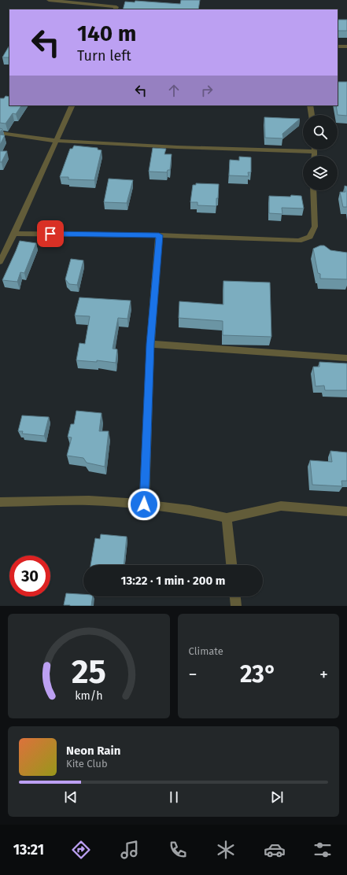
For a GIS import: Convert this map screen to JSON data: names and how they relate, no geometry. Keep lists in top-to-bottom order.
{
  "page": {
    "turn": ["140 m", "Turn left"],
    "limit": "30",
    "trip": "13:22 · 1 min · 200 m",
    "tile": "Climate",
    "heat": ["−", "23°", "+"],
    "song": ["Neon Rain", "Kite Club"],
    "tabs": "13:21",
    "gauge": ["25", "km/h"]
  }
}
